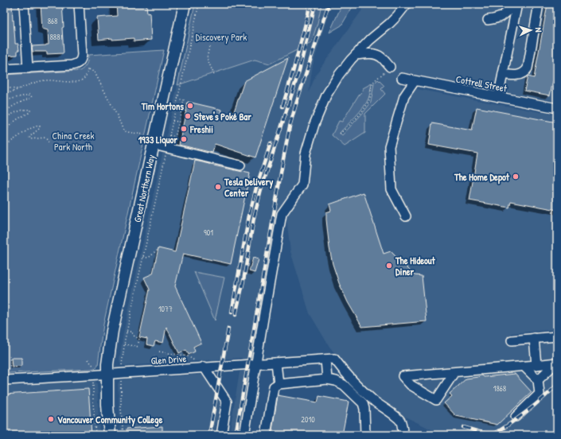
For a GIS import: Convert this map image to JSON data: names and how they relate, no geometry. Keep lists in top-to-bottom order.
{
  "streets": {
    "main road": ["Great Northern Way"],
    "street": ["Cottrell Street", "Glen Drive"]
  },
  "crossings": [
    ["Great Northern Way", "Glen Drive"]
  ],
  "parks": ["Discovery Park", "China Creek Park North"],
  "places": [
    "Tim Hortons",
    "Steve's Poké Bar",
    "Freshii",
    "1933 Liquor",
    "The Home Depot",
    "Tesla Delivery Center",
    "The Hideout Diner",
    "Vancouver Community College"
  ],
  "house_numbers": [
    "868",
    "888",
    "901",
    "1077",
    "1868",
    "2010"
  ],
  "north": "right"
}
